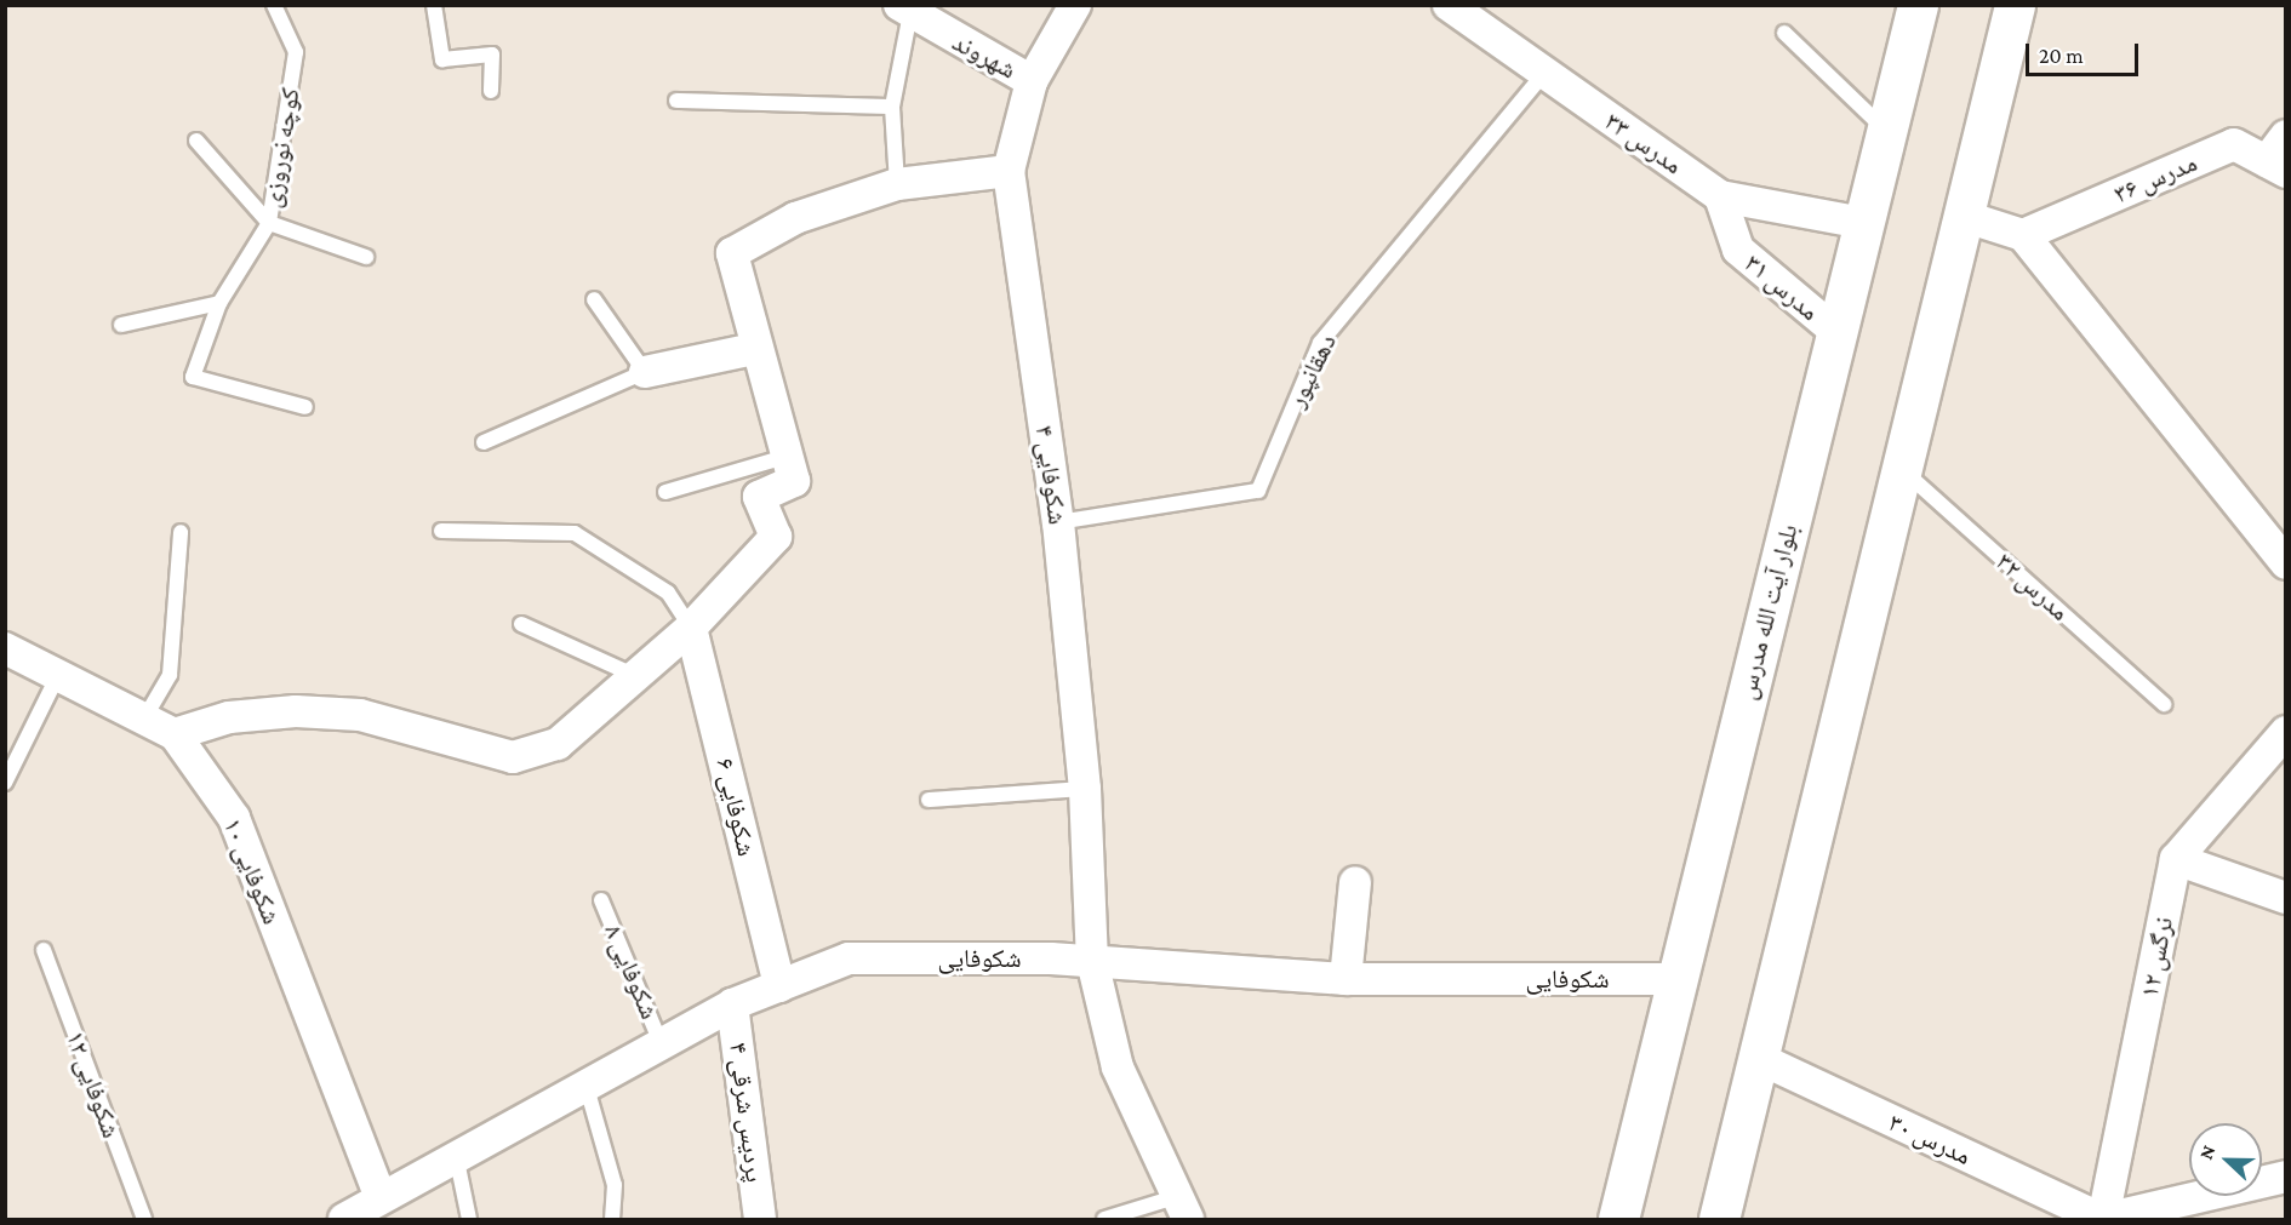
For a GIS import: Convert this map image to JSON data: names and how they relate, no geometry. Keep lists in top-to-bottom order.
{
  "streets": {
    "main road": ["بلوار آیت الله مدرس"],
    "street": [
      "شهروند",
      "مدرس ۳۳",
      "مدرس ۳۶",
      "مدرس ۳۱",
      "شکوفایی ۴",
      "شکوفایی ۶",
      "شکوفایی ۱۰",
      "نرگس ۱۲",
      "شکوفایی",
      "پردیس شرقی ۴",
      "مدرس ۳۰"
    ],
    "lane": [
      "کوچه نوروزی",
      "دهقانپور",
      "مدرس ۳۲",
      "شکوفایی ۸",
      "شکوفایی ۱۲"
    ]
  },
  "crossings": [
    ["شهروند", "شکوفایی ۴"],
    ["مدرس ۳۳", "مدرس ۳۱"],
    ["مدرس ۳۳", "دهقانپور"],
    ["مدرس ۳۳", "بلوار آیت الله مدرس"],
    ["مدرس ۳۱", "بلوار آیت الله مدرس"],
    ["دهقانپور", "شکوفایی ۴"],
    ["شکوفایی ۴", "شکوفایی"],
    ["بلوار آیت الله مدرس", "شکوفایی"],
    ["شکوفایی ۶", "شکوفایی"],
    ["شکوفایی ۱۰", "شکوفایی"],
    ["نرگس ۱۲", "مدرس ۳۰"],
    ["شکوفایی", "شکوفایی ۸"],
    ["شکوفایی", "پردیس شرقی ۴"]
  ],
  "scale_bar": "20 m",
  "north": "left"
}
